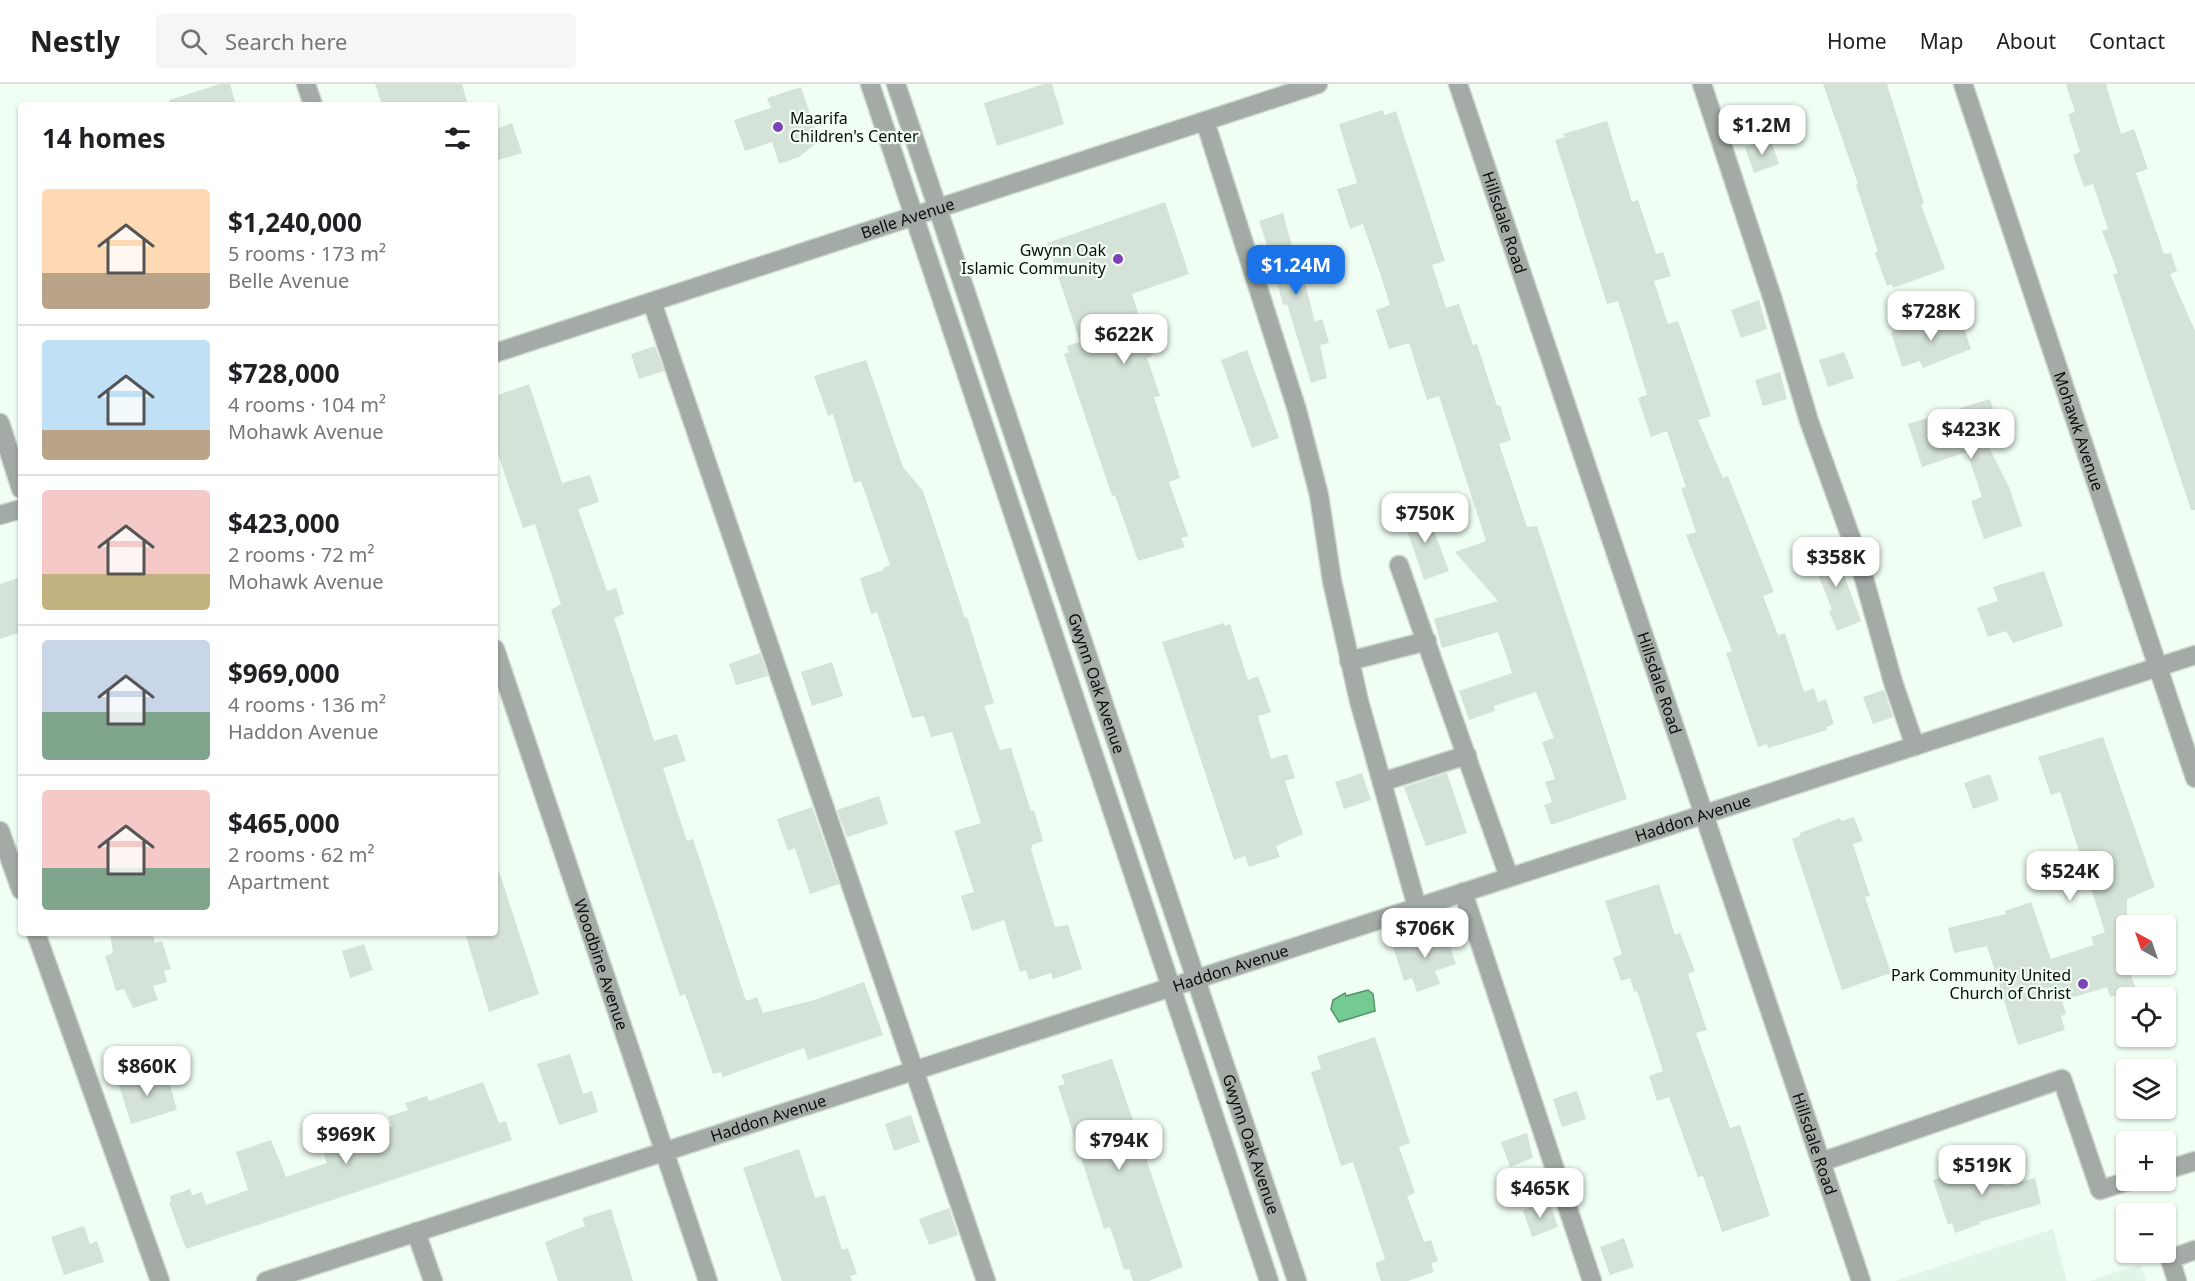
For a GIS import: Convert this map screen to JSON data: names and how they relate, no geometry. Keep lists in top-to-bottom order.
{
  "streets": {
    "street": [
      "Belle Avenue",
      "Hillsdale Road",
      "Mohawk Avenue",
      "Gwynn Oak Avenue",
      "Haddon Avenue",
      "Woodbine Avenue"
    ]
  },
  "crossings": [
    ["Belle Avenue", "Gwynn Oak Avenue"],
    ["Hillsdale Road", "Haddon Avenue"],
    ["Mohawk Avenue", "Haddon Avenue"],
    ["Gwynn Oak Avenue", "Haddon Avenue"],
    ["Haddon Avenue", "Woodbine Avenue"]
  ],
  "places": ["Maarifa Children's Center", "Gwynn Oak Islamic Community", "Park Community United Church of Christ"],
  "north": "top left",
  "page": {
    "header": "Nestly",
    "search": "Search here",
    "nav": [
      "Home",
      "Map",
      "About",
      "Contact"
    ],
    "heading": "14 homes",
    "price": [
      "$1.2M",
      "$1.24M",
      "$728K",
      "$622K",
      "$423K",
      "$750K",
      "$358K",
      "$524K",
      "$706K",
      "$860K",
      "$969K",
      "$794K",
      "$519K",
      "$465K"
    ],
    "list": [
      {
        "name": "$1,240,000",
        "note": "5 rooms · 173 m² · Belle Avenue"
      },
      {
        "name": "$728,000",
        "note": "4 rooms · 104 m² · Mohawk Avenue"
      },
      {
        "name": "$423,000",
        "note": "2 rooms · 72 m² · Mohawk Avenue"
      },
      {
        "name": "$969,000",
        "note": "4 rooms · 136 m² · Haddon Avenue"
      },
      {
        "name": "$465,000",
        "note": "2 rooms · 62 m² · Apartment"
      }
    ],
    "map_buttons": ["+", "−"]
  }
}
